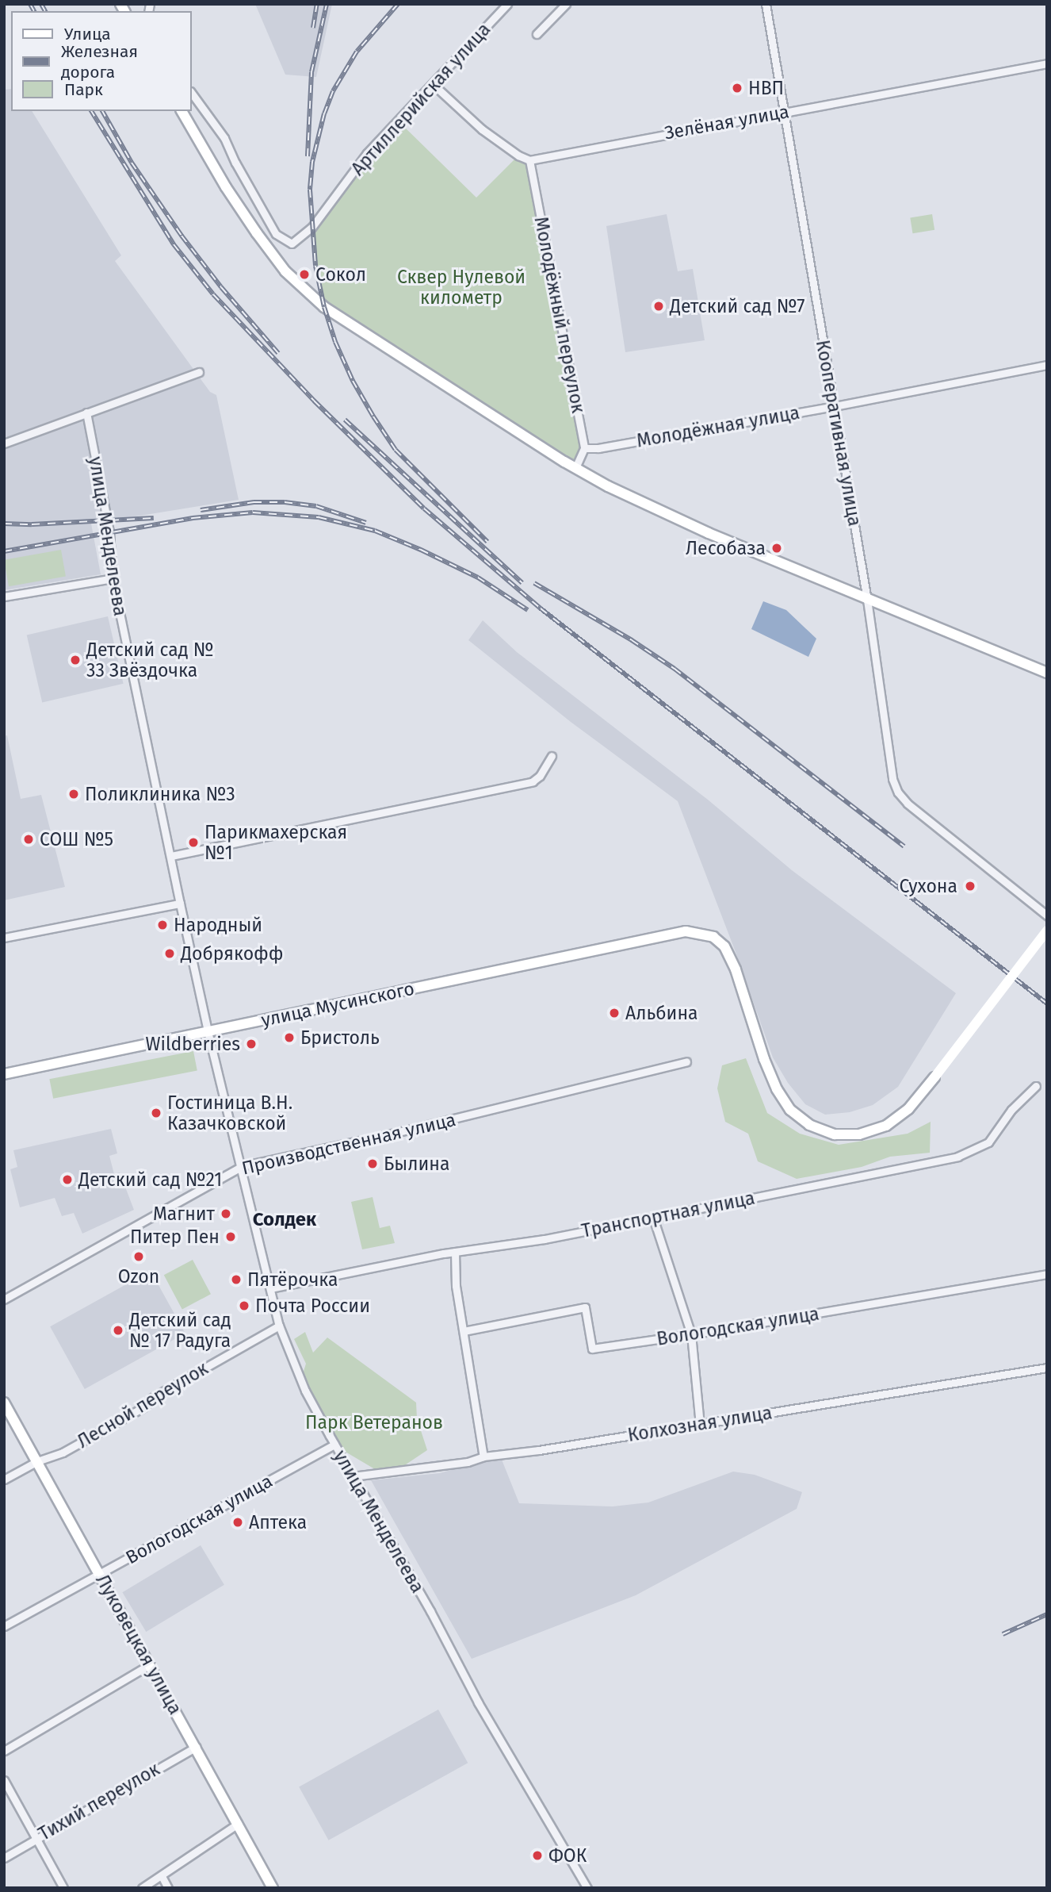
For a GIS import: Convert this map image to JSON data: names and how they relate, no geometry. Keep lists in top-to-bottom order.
{
  "streets": {
    "street": [
      "Артиллерийская улица",
      "Зелёная улица",
      "Молодёжный переулок",
      "Молодёжная улица",
      "Кооперативная улица",
      "улица Менделеева",
      "улица Мусинского",
      "Производственная улица",
      "Транспортная улица",
      "Вологодская улица",
      "Лесной переулок",
      "Колхозная улица",
      "Луковецкая улица",
      "Тихий переулок"
    ]
  },
  "crossings": [
    ["Зелёная улица", "Молодёжный переулок"],
    ["Зелёная улица", "Кооперативная улица"],
    ["Молодёжный переулок", "Молодёжная улица"],
    ["Молодёжная улица", "Кооперативная улица"],
    ["улица Менделеева", "улица Мусинского"],
    ["улица Менделеева", "Производственная улица"],
    ["улица Менделеева", "Транспортная улица"],
    ["улица Менделеева", "Вологодская улица"],
    ["улица Менделеева", "Лесной переулок"],
    ["улица Менделеева", "Колхозная улица"],
    ["Вологодская улица", "Луковецкая улица"],
    ["Лесной переулок", "Луковецкая улица"],
    ["Луковецкая улица", "Тихий переулок"]
  ],
  "districts": ["Солдек"],
  "parks": ["Сквер Нулевой километр", "Парк Ветеранов"],
  "places": [
    "НВП",
    "Сокол",
    "Детский сад №7",
    "Лесобаза",
    "Детский сад № 33 Звёздочка",
    "Поликлиника №3",
    "СОШ №5",
    "Парикмахерская №1",
    "Сухона",
    "Народный",
    "Добрякофф",
    "Альбина",
    "Бристоль",
    "Wildberries",
    "Гостиница В.Н. Казачковской",
    "Былина",
    "Детский сад №21",
    "Магнит",
    "Питер Пен",
    "Ozon",
    "Пятёрочка",
    "Почта России",
    "Детский сад № 17 Радуга",
    "Аптека",
    "ФОК"
  ],
  "legend": ["Улица", "Железная дорога", "Парк"]
}
